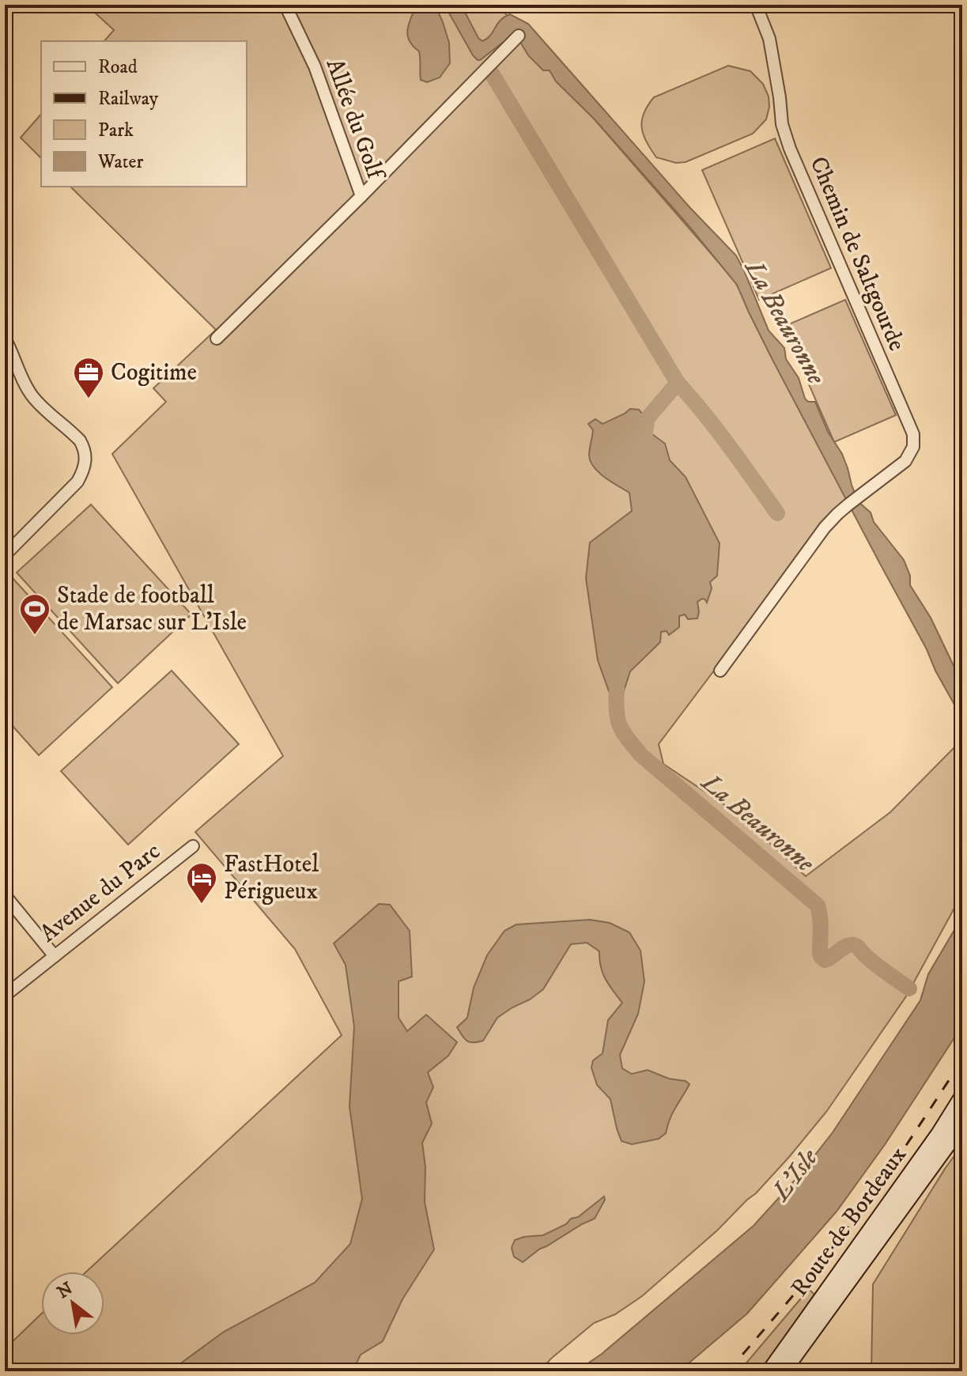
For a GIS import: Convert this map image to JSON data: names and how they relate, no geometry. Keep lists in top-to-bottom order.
{
  "streets": {
    "main road": ["Route de Bordeaux"],
    "street": ["Allée du Golf", "Chemin de Saltgourde", "Avenue du Parc"]
  },
  "water": ["La Beauronne", "L'Isle"],
  "places": {
    "office": ["Cogitime"],
    "sports": ["Stade de football de Marsac sur L'Isle"],
    "hotel": ["FastHotel Périgueux"]
  },
  "legend": [
    "Road",
    "Railway",
    "Park",
    "Water"
  ],
  "north": "top left"
}
